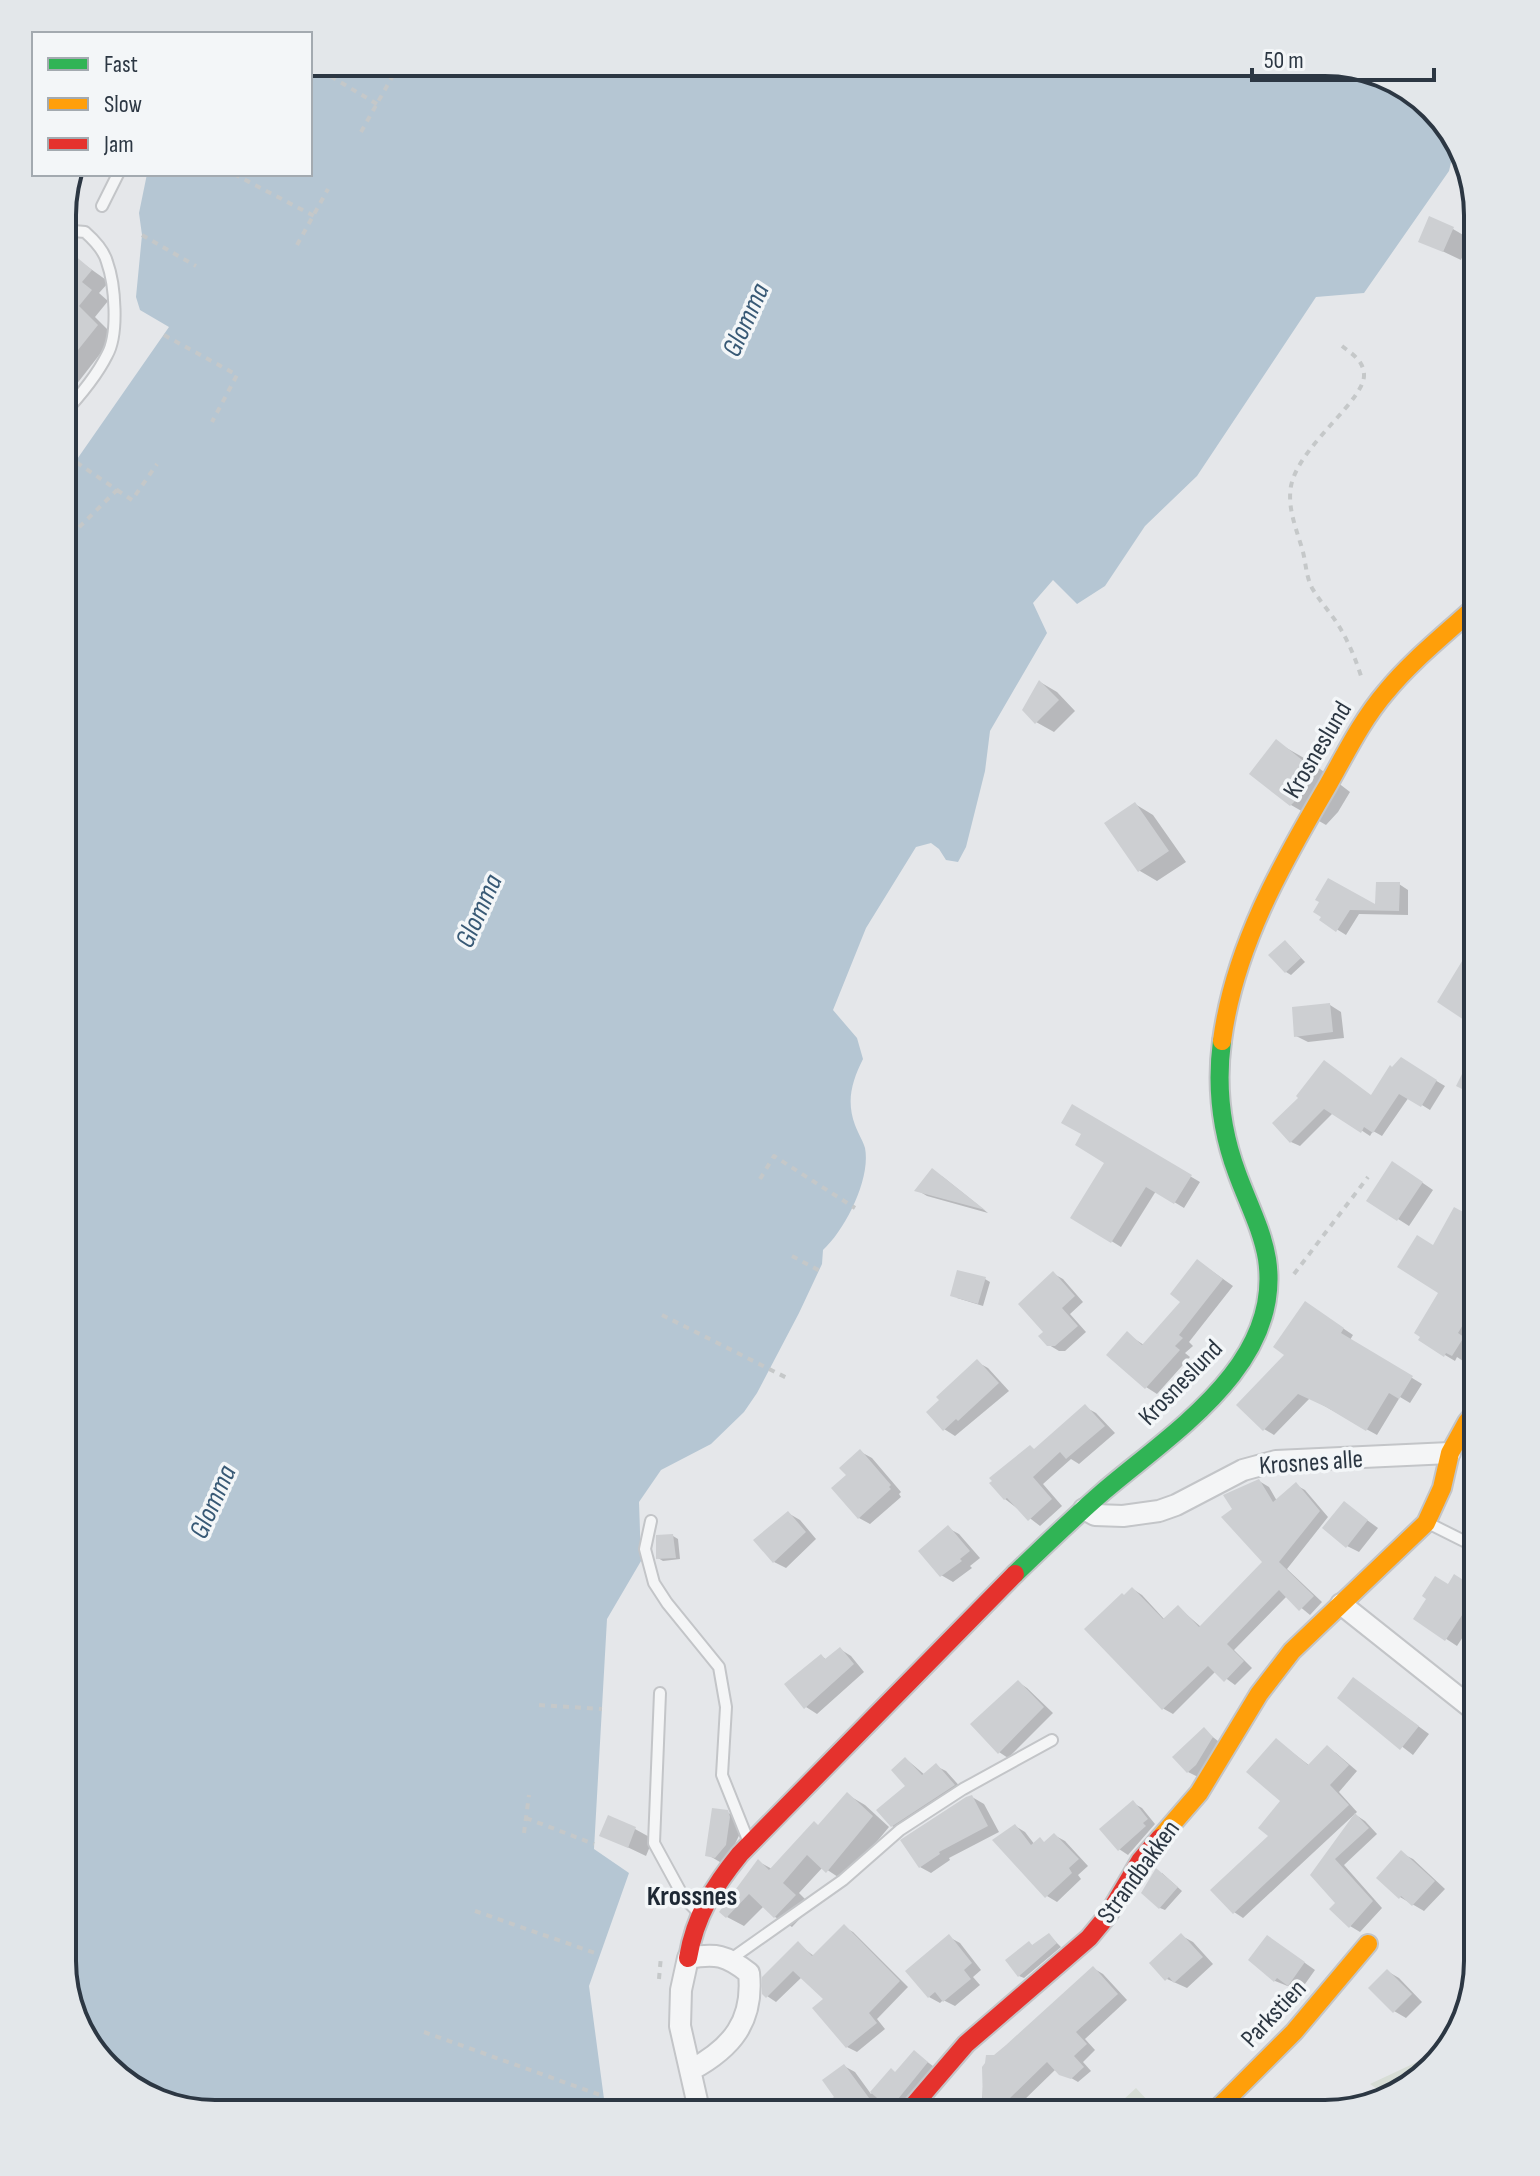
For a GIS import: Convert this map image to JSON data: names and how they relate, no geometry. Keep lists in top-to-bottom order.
{
  "streets": {
    "street": [
      "Krosneslund",
      "Krosnes alle",
      "Strandbakken",
      "Parkstien"
    ]
  },
  "crossings": [
    ["Krosneslund", "Krosnes alle"],
    ["Krosnes alle", "Strandbakken"]
  ],
  "districts": ["Krossnes"],
  "water": ["Glomma"],
  "legend": ["Fast", "Slow", "Jam"],
  "scale_bar": "50 m"
}
